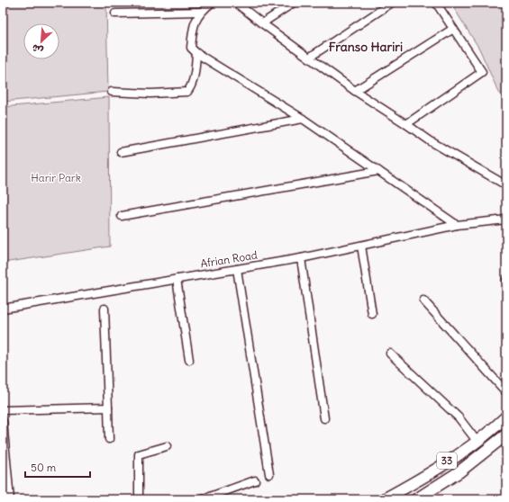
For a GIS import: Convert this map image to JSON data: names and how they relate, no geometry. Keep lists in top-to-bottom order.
{
  "streets": {
    "main road": ["33"],
    "street": ["Afrian Road"]
  },
  "districts": ["Franso Hariri"],
  "parks": ["Harir Park"],
  "scale_bar": "50 m",
  "north": "bottom left"
}
